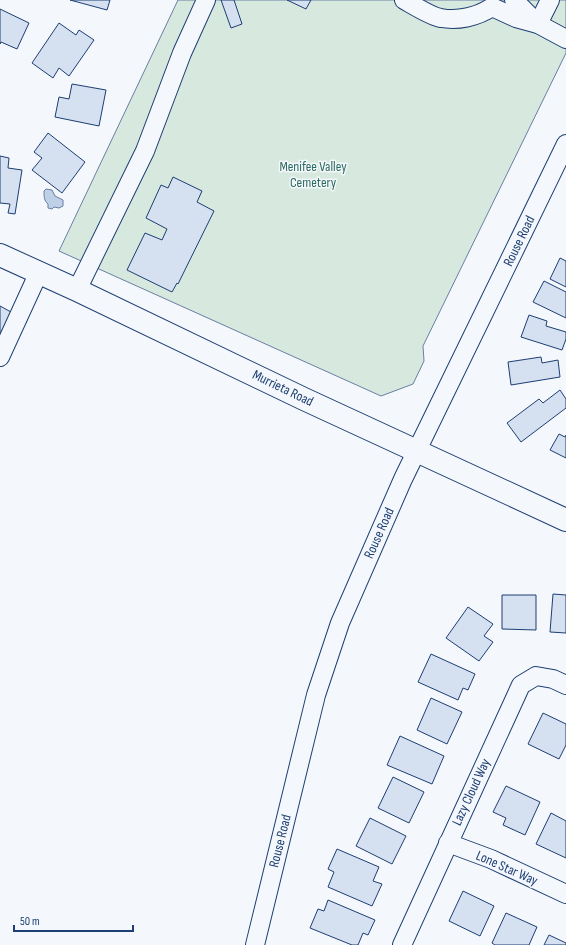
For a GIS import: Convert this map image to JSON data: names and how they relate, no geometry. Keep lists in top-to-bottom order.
{
  "streets": {
    "main road": ["Murrieta Road"],
    "street": ["Rouse Road", "Lazy Cloud Way", "Lone Star Way"]
  },
  "crossings": [
    ["Rouse Road", "Murrieta Road"],
    ["Lazy Cloud Way", "Lone Star Way"]
  ],
  "parks": ["Menifee Valley Cemetery"],
  "scale_bar": "50 m"
}
